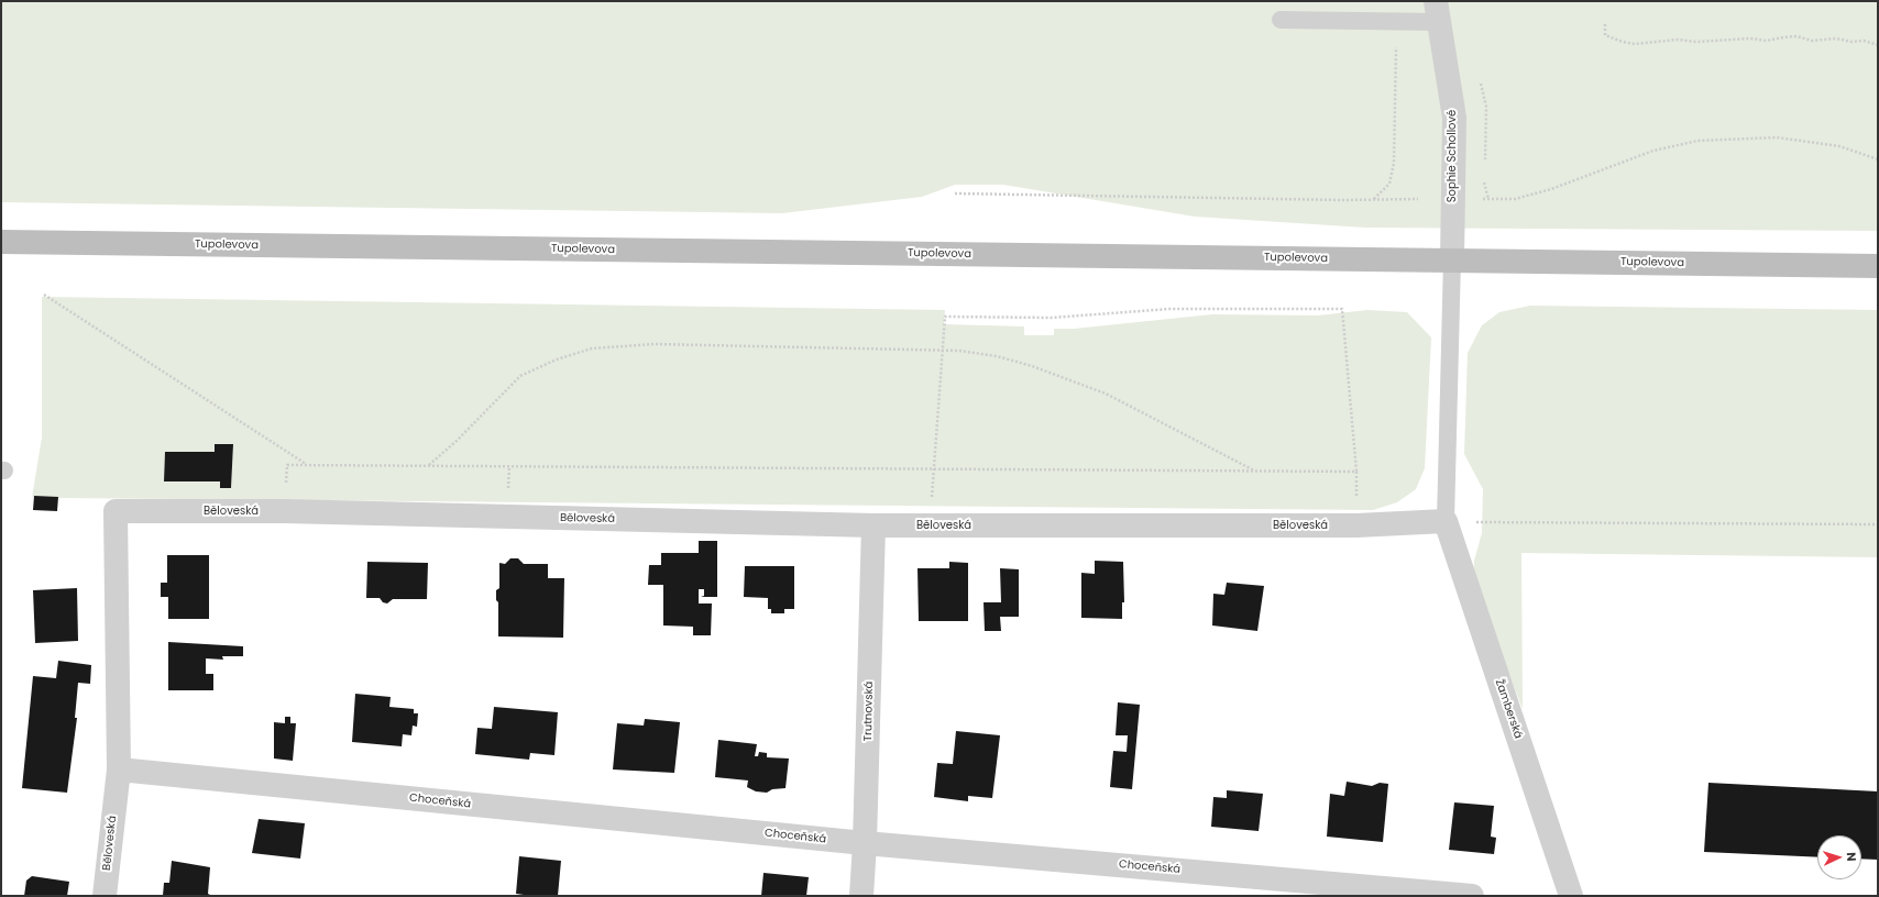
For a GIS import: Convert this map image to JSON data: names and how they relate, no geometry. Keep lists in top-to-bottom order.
{
  "streets": {
    "main road": ["Tupolevova"],
    "street": [
      "Sophie Schollové",
      "Běloveská",
      "Žamberská",
      "Trutnovská",
      "Choceňská"
    ]
  },
  "crossings": [
    ["Sophie Schollové", "Tupolevova"],
    ["Běloveská", "Žamberská"],
    ["Běloveská", "Trutnovská"],
    ["Běloveská", "Choceňská"],
    ["Trutnovská", "Choceňská"]
  ],
  "north": "right"
}
